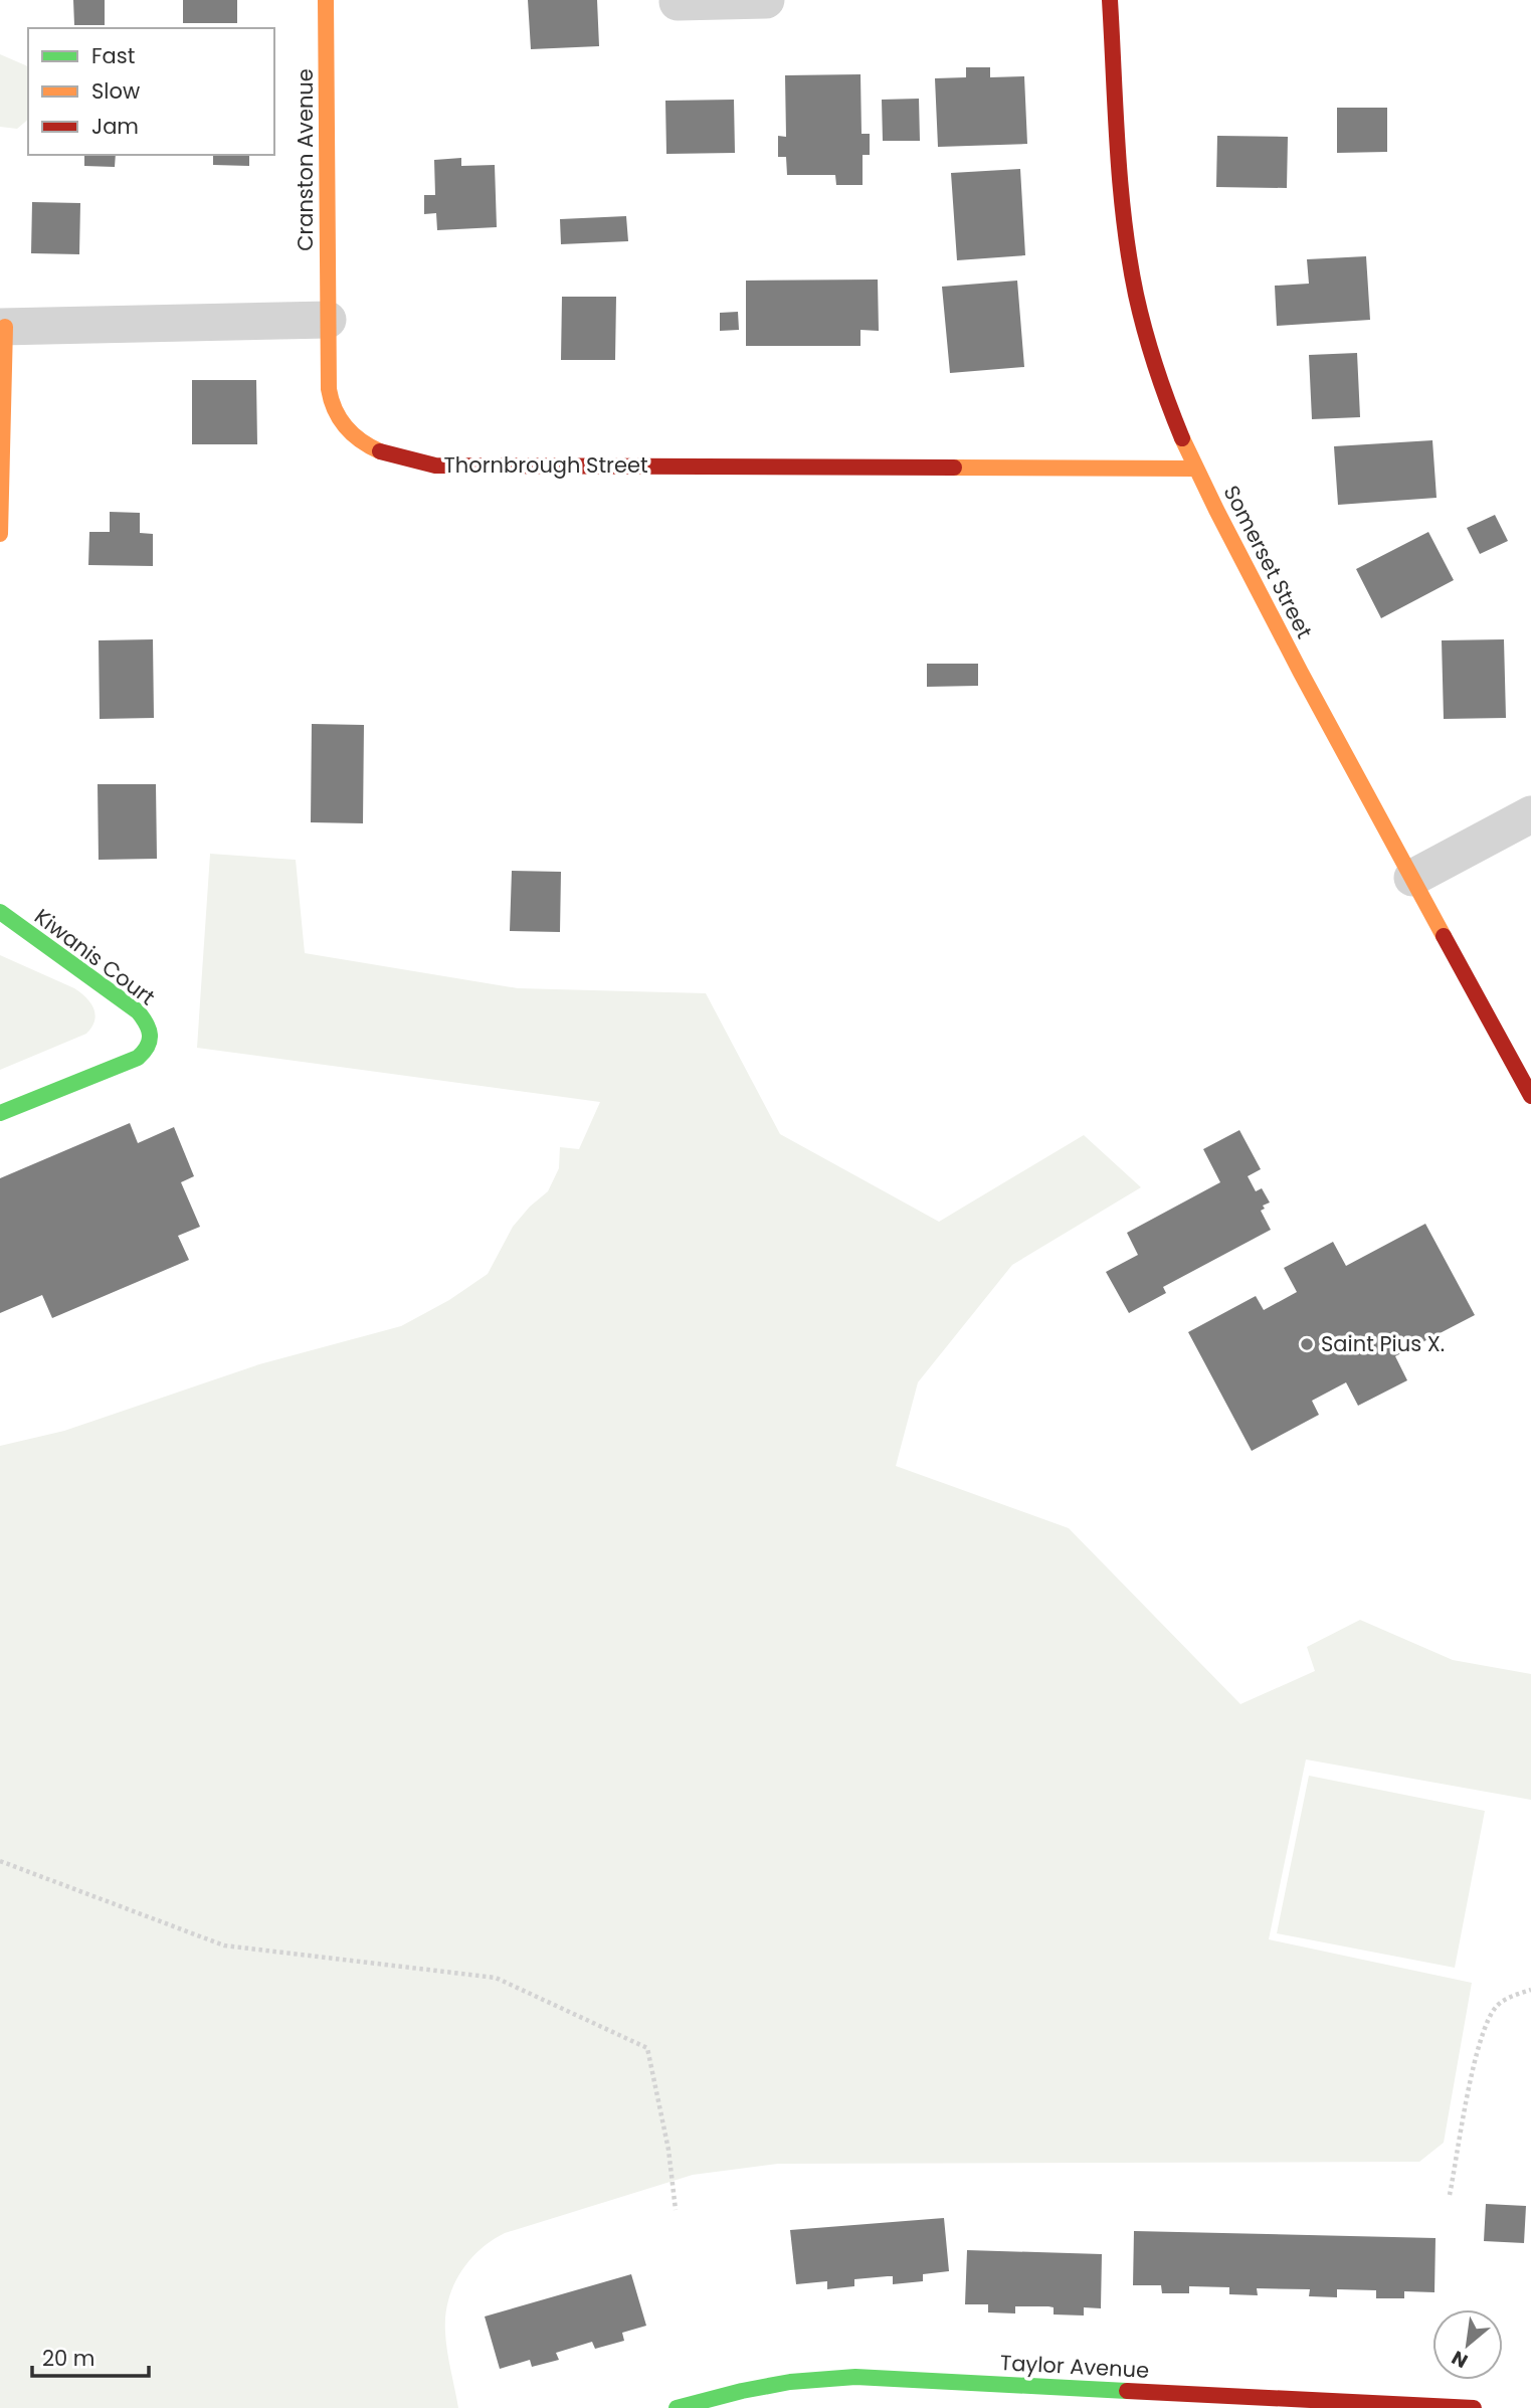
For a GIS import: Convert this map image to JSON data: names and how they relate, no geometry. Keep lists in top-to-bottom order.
{
  "streets": {
    "street": [
      "Cranston Avenue",
      "Thornbrough Street",
      "Somerset Street",
      "Kiwanis Court",
      "Taylor Avenue"
    ]
  },
  "crossings": [
    ["Cranston Avenue", "Thornbrough Street"],
    ["Thornbrough Street", "Somerset Street"]
  ],
  "places": ["Saint Pius X."],
  "legend": ["Fast", "Slow", "Jam"],
  "scale_bar": "20 m",
  "north": "bottom left"
}
